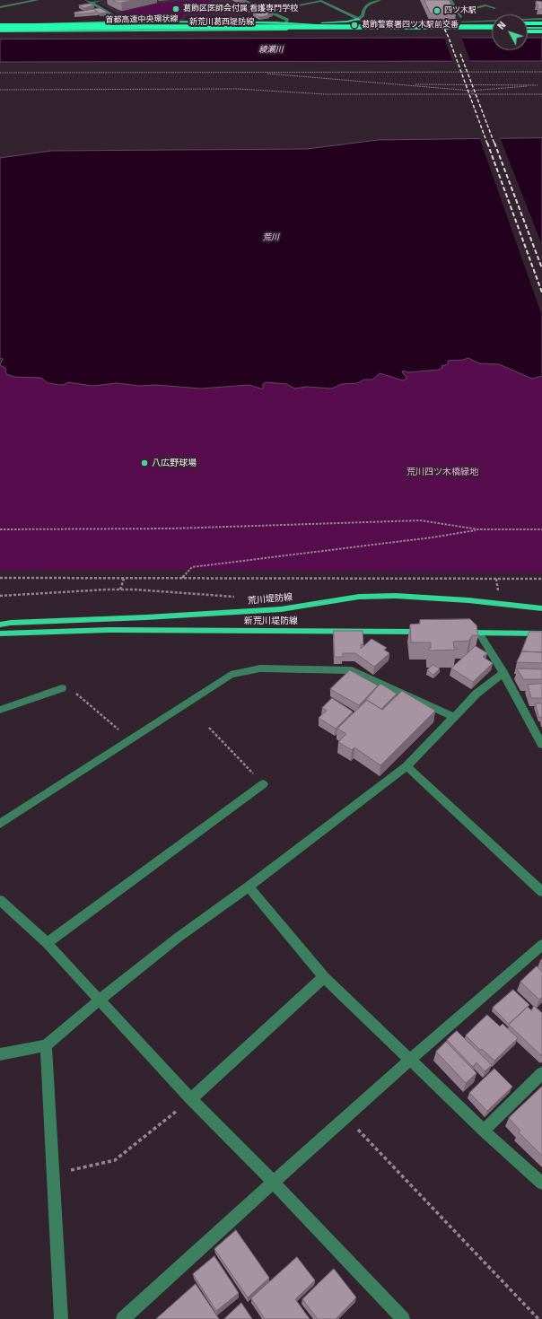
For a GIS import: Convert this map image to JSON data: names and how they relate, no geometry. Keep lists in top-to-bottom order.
{
  "streets": {
    "highway": ["首都高速中央環状線"],
    "main road": ["新荒川葛西堤防線", "荒川堤防線", "新荒川堤防線"]
  },
  "crossings": [
    ["首都高速中央環状線", "新荒川葛西堤防線"]
  ],
  "water": ["綾瀬川", "荒川"],
  "parks": ["荒川四ツ木橋緑地"],
  "places": [
    "葛飾区医師会付属 看護専門学校",
    "四ツ木駅",
    "葛飾警察署四ツ木駅前交番",
    "八広野球場"
  ],
  "north": "top left"
}
